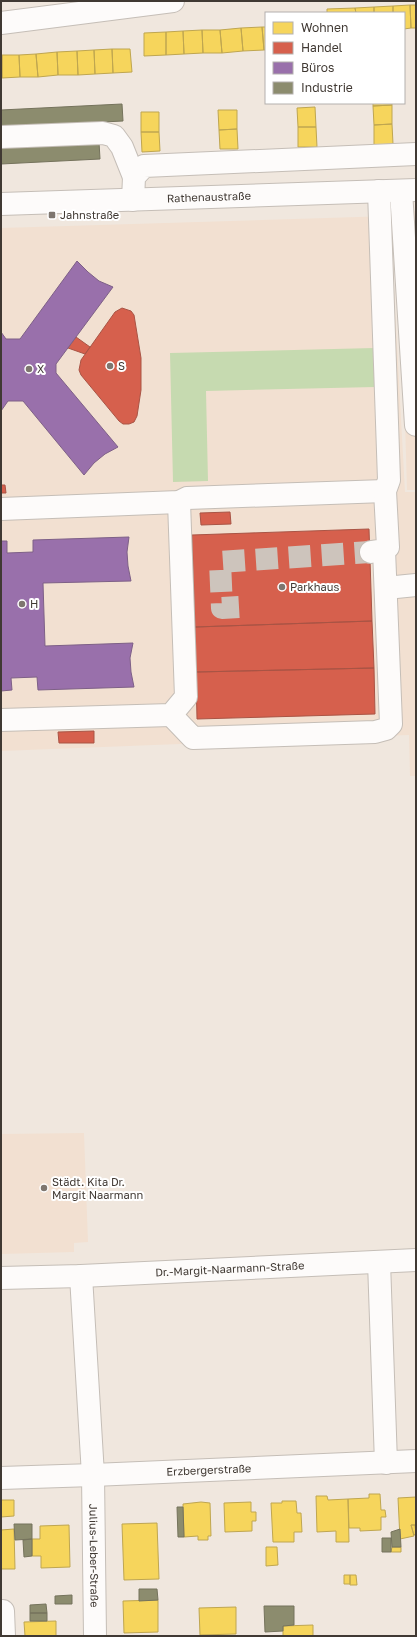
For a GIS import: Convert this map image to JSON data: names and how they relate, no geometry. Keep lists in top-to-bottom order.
{
  "streets": {
    "street": [
      "Rathenaustraße",
      "Dr.-Margit-Naarmann-Straße",
      "Erzbergerstraße",
      "Julius-Leber-Straße"
    ]
  },
  "crossings": [
    ["Erzbergerstraße", "Julius-Leber-Straße"]
  ],
  "places": {
    "transit": ["Jahnstraße"],
    "other": [
      "S",
      "X",
      "Parkhaus",
      "H",
      "Städt. Kita Dr. Margit Naarmann"
    ]
  },
  "legend": [
    "Wohnen",
    "Handel",
    "Büros",
    "Industrie"
  ]
}
